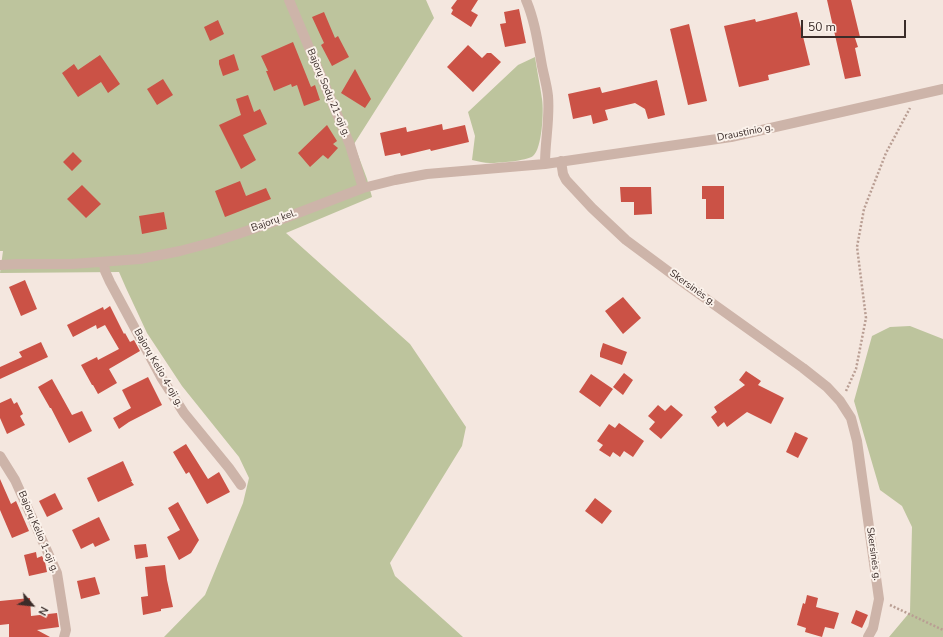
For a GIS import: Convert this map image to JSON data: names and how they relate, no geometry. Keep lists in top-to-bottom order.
{
  "streets": {
    "street": [
      "Bajorų Sodų 21-oji g.",
      "Draustinio g.",
      "Bajorų kel.",
      "Skersinės g.",
      "Bajorų Kelio 4-oji g.",
      "Bajorų Kelio 1-oji g."
    ]
  },
  "crossings": [
    ["Bajorų Sodų 21-oji g.", "Bajorų kel."],
    ["Draustinio g.", "Bajorų kel."],
    ["Draustinio g.", "Skersinės g."],
    ["Bajorų kel.", "Bajorų Kelio 4-oji g."]
  ],
  "scale_bar": "50 m",
  "north": "bottom right"
}
